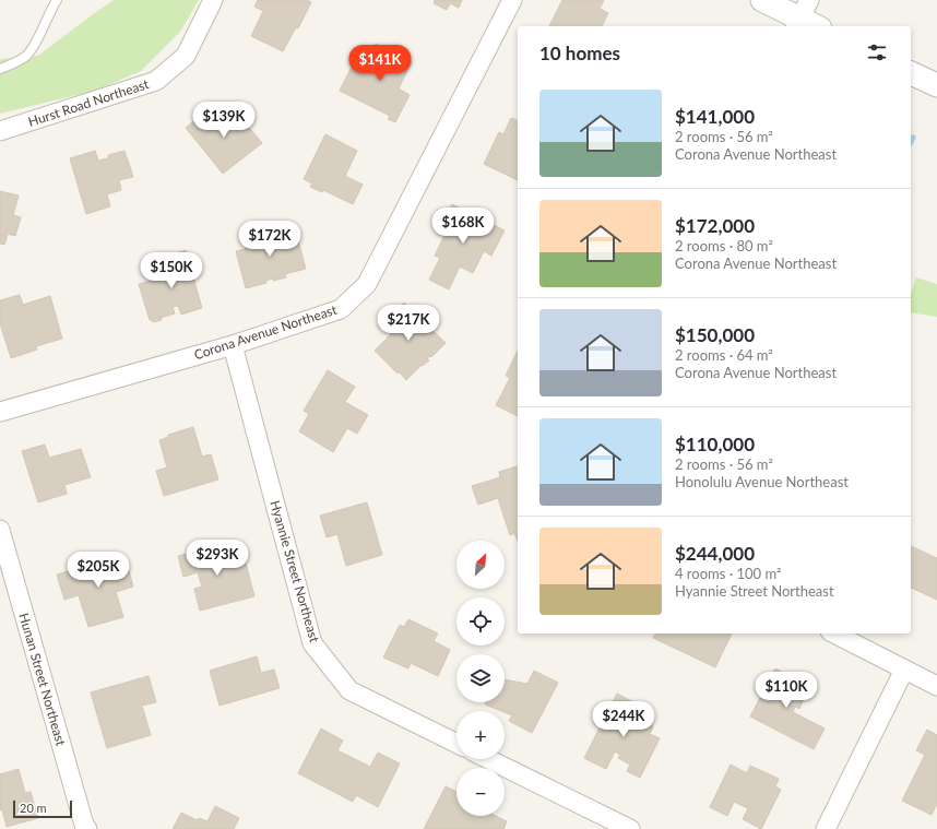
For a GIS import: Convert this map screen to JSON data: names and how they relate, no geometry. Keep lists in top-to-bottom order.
{
  "streets": {
    "street": [
      "Hurst Road Northeast",
      "Corona Avenue Northeast",
      "Hyannie Street Northeast",
      "Hunan Street Northeast"
    ]
  },
  "crossings": [
    ["Corona Avenue Northeast", "Hyannie Street Northeast"]
  ],
  "scale_bar": "20 m",
  "north": "top right",
  "page": {
    "heading": "10 homes",
    "price": [
      "$141K",
      "$139K",
      "$168K",
      "$172K",
      "$150K",
      "$217K",
      "$293K",
      "$205K",
      "$110K",
      "$244K"
    ],
    "list": [
      {
        "name": "$141,000",
        "note": "2 rooms · 56 m² · Corona Avenue Northeast"
      },
      {
        "name": "$172,000",
        "note": "2 rooms · 80 m² · Corona Avenue Northeast"
      },
      {
        "name": "$150,000",
        "note": "2 rooms · 64 m² · Corona Avenue Northeast"
      },
      {
        "name": "$110,000",
        "note": "2 rooms · 56 m² · Honolulu Avenue Northeast"
      },
      {
        "name": "$244,000",
        "note": "4 rooms · 100 m² · Hyannie Street Northeast"
      }
    ],
    "map_buttons": ["+", "−"],
    "scale": "20 m"
  }
}
